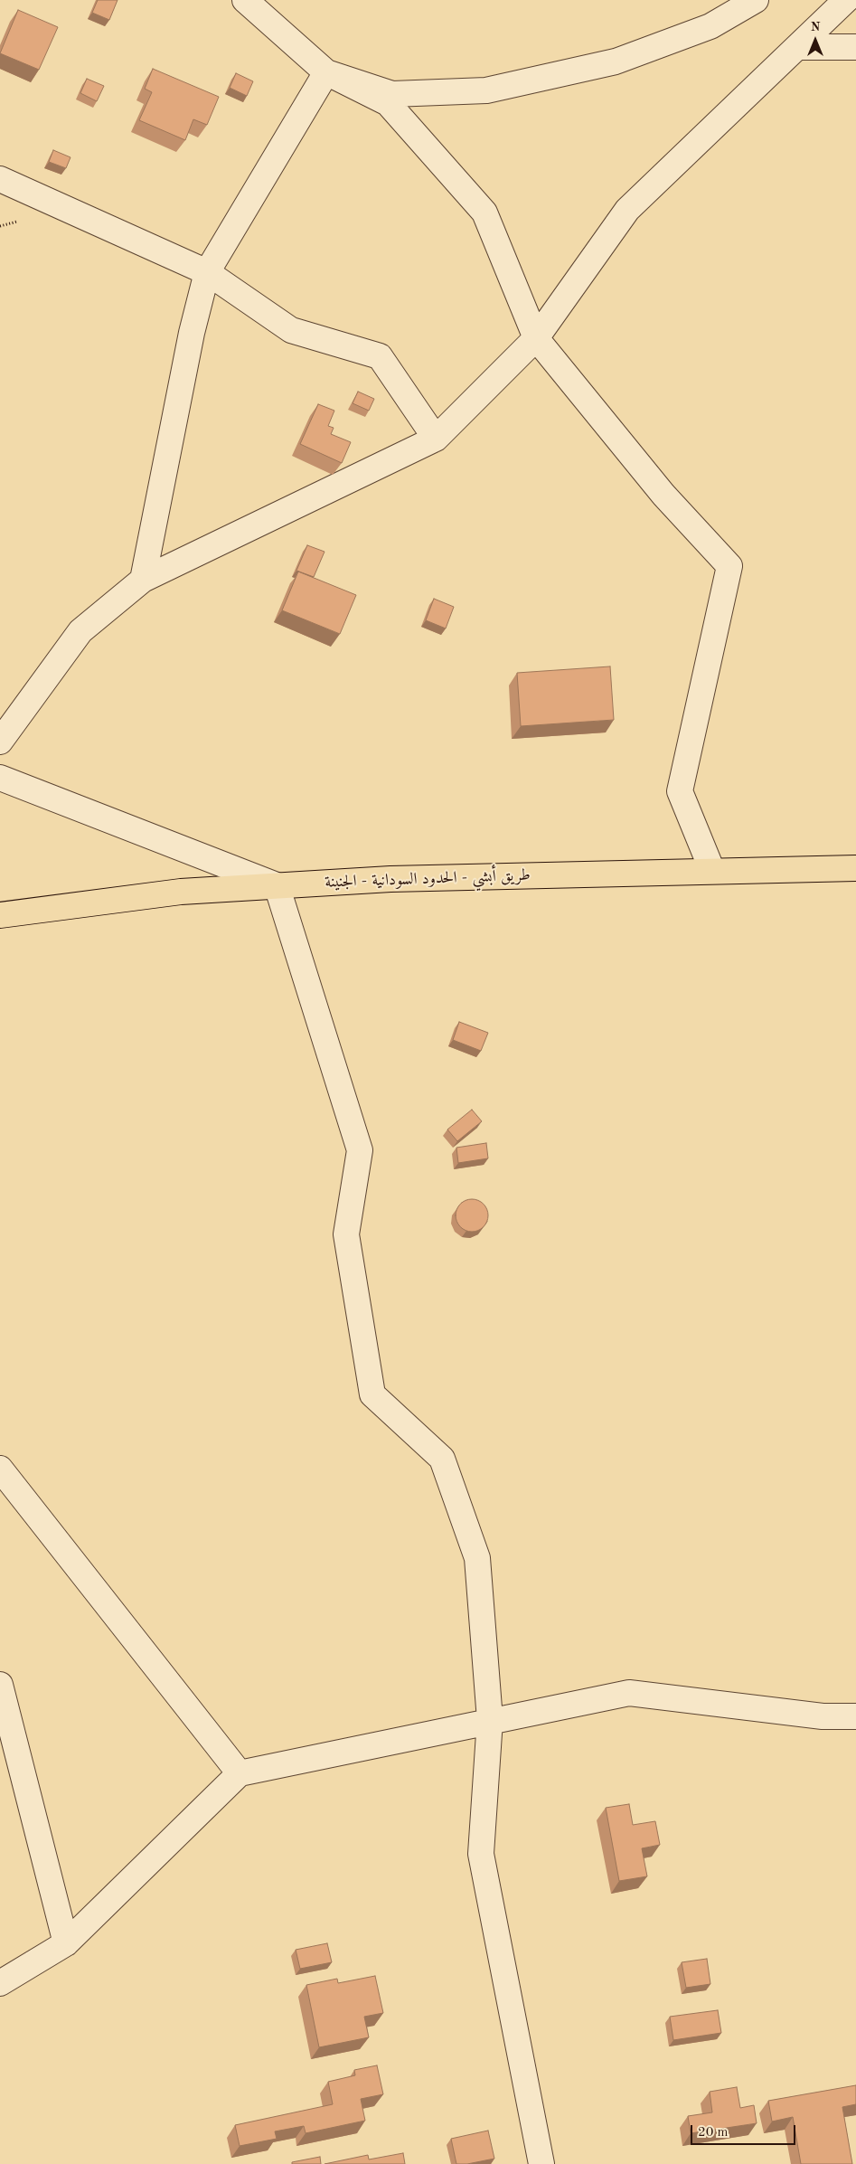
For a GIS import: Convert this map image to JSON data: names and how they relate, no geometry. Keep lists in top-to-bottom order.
{
  "streets": {
    "highway": ["طريق أبشي - الحدود السودانية - الجنينة"]
  },
  "scale_bar": "20 m",
  "north": "top"
}
